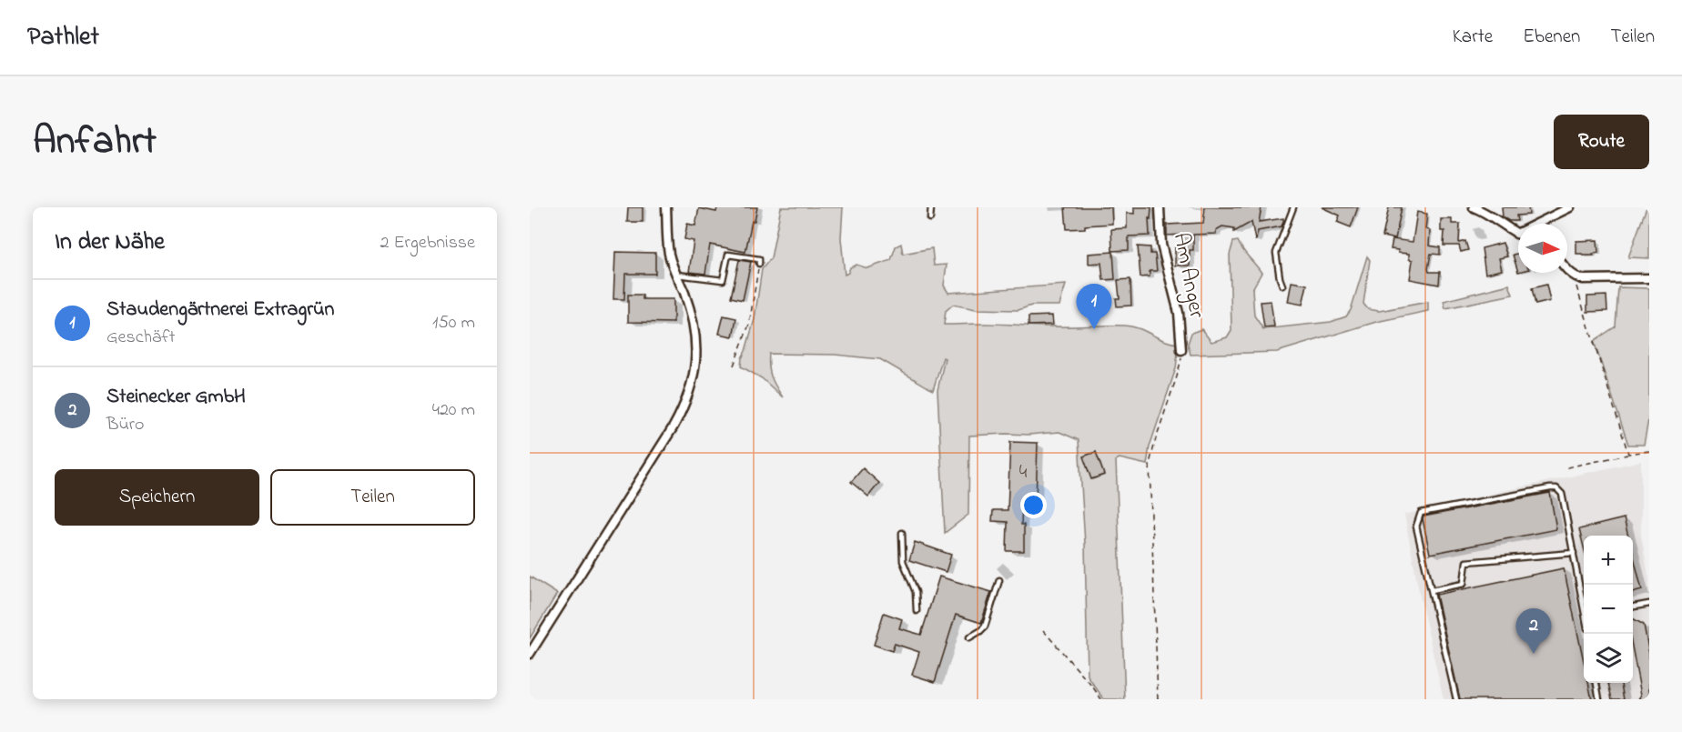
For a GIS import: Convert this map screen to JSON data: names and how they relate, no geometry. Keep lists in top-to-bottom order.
{
  "streets": {
    "street": ["Am Anger"]
  },
  "house_numbers": ["4"],
  "north": "right",
  "page": {
    "header": "Pathlet",
    "nav": ["Karte", "Ebenen", "Teilen"],
    "title": "Anfahrt",
    "buttons": [
      "Route",
      ["Speichern", "Teilen"]
    ],
    "heading": ["In der Nähe", "2 Ergebnisse"],
    "list": [
      {
        "mark": "1",
        "name": "Staudengärtnerei Extragrün",
        "note": "Geschäft",
        "value": "150 m"
      },
      {
        "mark": "2",
        "name": "Steinecker GmbH",
        "note": "Büro",
        "value": "420 m"
      }
    ],
    "pins": ["1", "2"],
    "map_buttons": ["+", "−"]
  }
}
